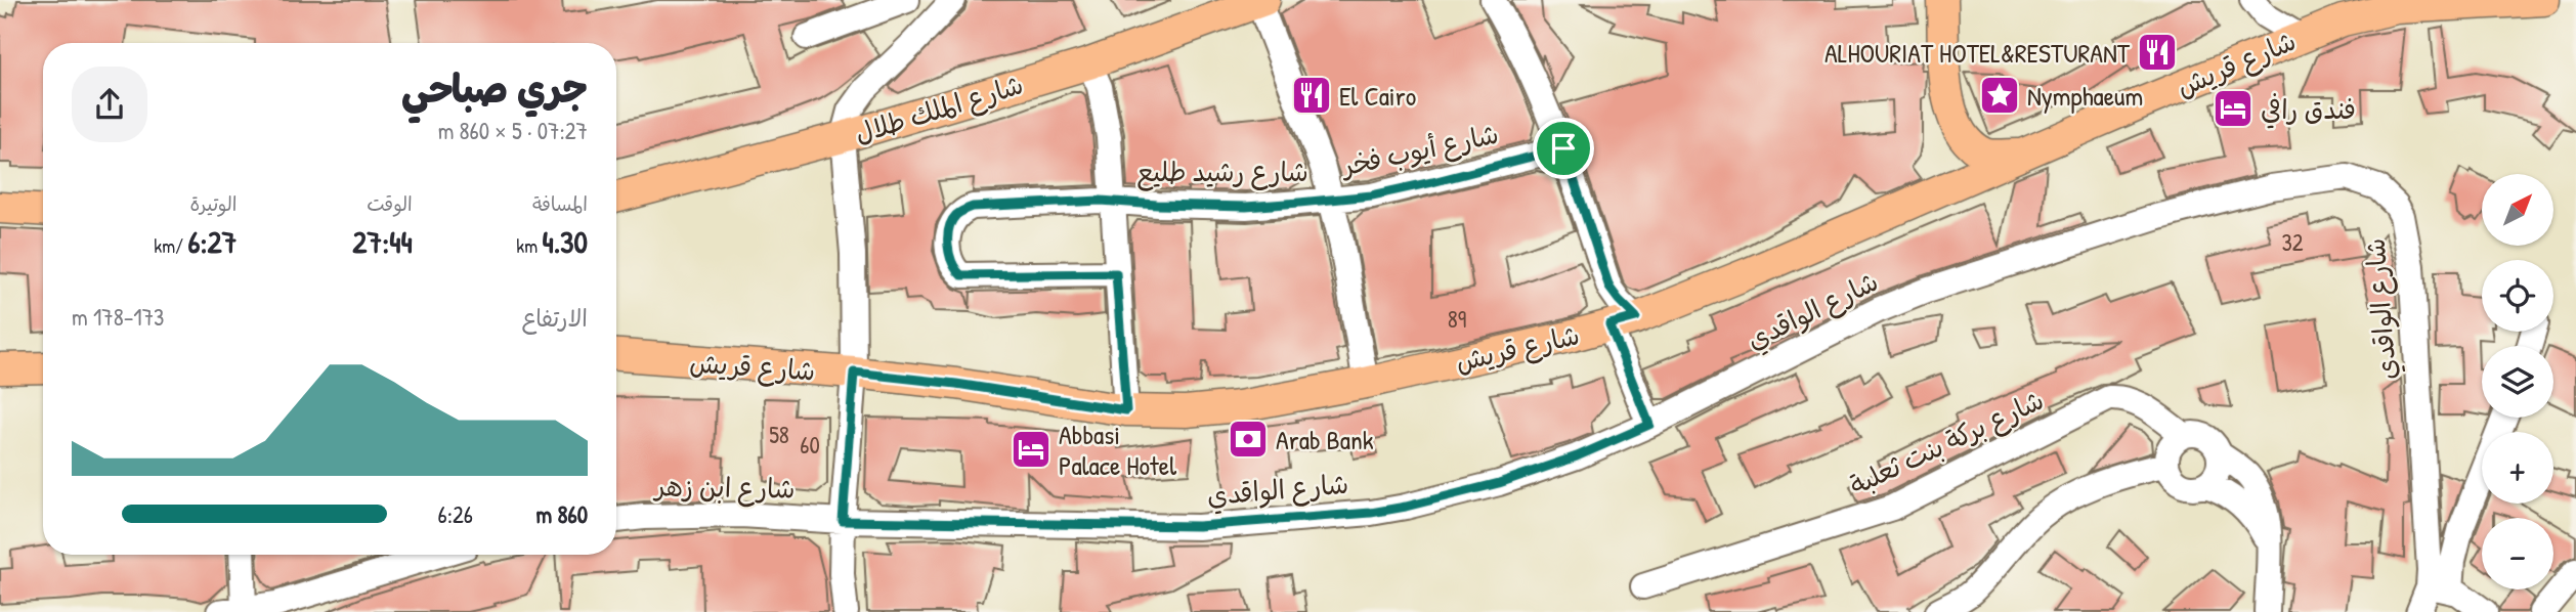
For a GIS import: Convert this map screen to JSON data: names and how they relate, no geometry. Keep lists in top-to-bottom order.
{
  "streets": {
    "main road": ["شارع قريش", "شارع الملك طلال"],
    "street": [
      "شارع أيوب فخر",
      "شارع رشيد طليع",
      "شارع الواقدي",
      "شارع بركة بنت ثعلبة",
      "شارع ابن زهر"
    ]
  },
  "crossings": [
    ["شارع أيوب فخر", "شارع رشيد طليع"],
    ["شارع الواقدي", "شارع ابن زهر"]
  ],
  "places": {
    "restaurant": ["ALHOURIAT HOTEL&RESTURANT", "El Cairo"],
    "place": ["Nymphaeum"],
    "hotel": ["فندق رافي", "Abbasi Palace Hotel"],
    "bank": ["Arab Bank"]
  },
  "house_numbers": [
    "32",
    "89",
    "58",
    "60"
  ],
  "north": "top right",
  "page": {
    "heading": ["جري صباحي", "07:27 · 5 × 860 m"],
    "stats": [
      ["المسافة", "4.30 km"],
      ["الوقت", "27:44"],
      ["الوتيرة", "6:27 /km"]
    ],
    "map_buttons": ["+", "−"],
    "chart": ["الارتفاع", "173–178 m"],
    "list": [
      {
        "name": "860 m",
        "note": "6:26"
      }
    ]
  }
}
